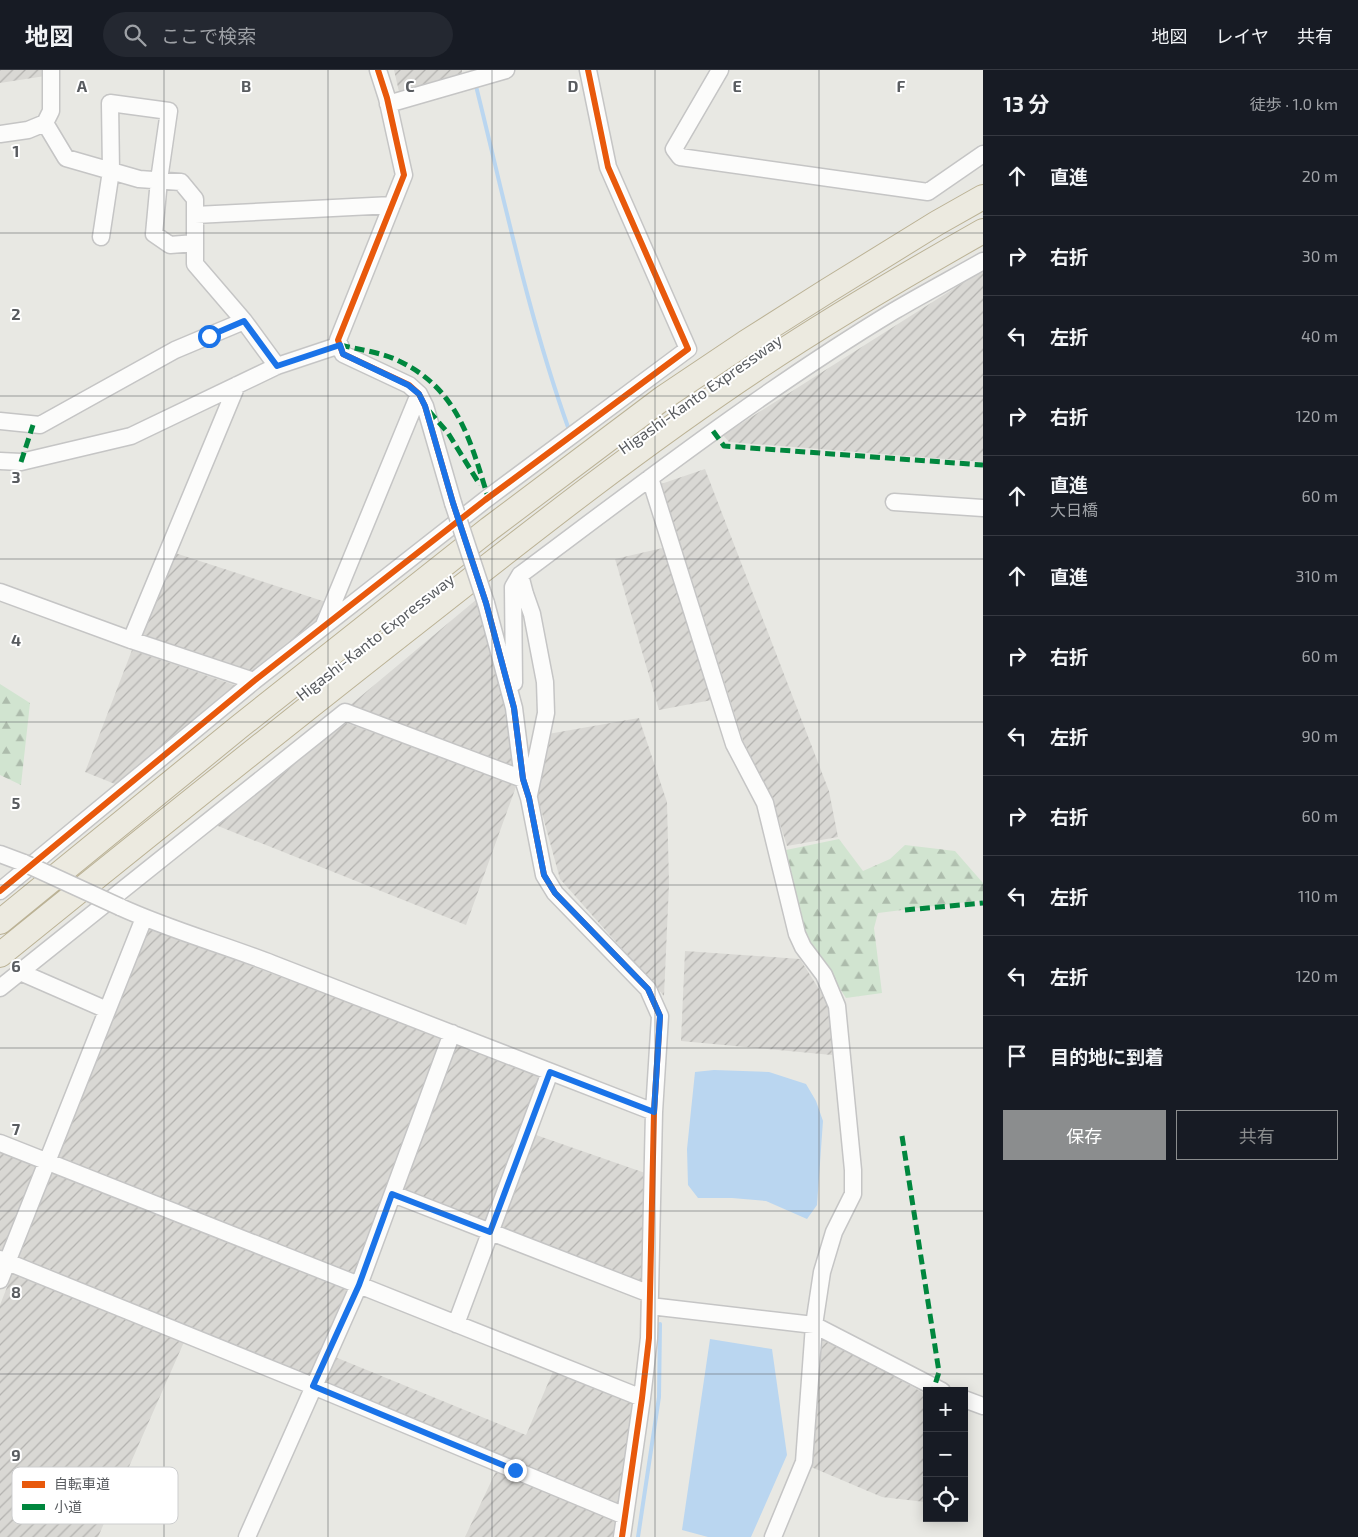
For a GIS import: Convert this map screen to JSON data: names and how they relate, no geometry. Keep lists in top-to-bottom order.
{
  "streets": {
    "highway": ["Higashi-Kanto Expressway"]
  },
  "legend": ["自転車道", "小道"],
  "page": {
    "header": "地図",
    "search": "ここで検索",
    "nav": ["地図", "レイヤ", "共有"],
    "heading": ["13 分", "徒歩 · 1.0 km"],
    "list": [
      ["直進", "20 m"],
      ["右折", "30 m"],
      ["左折", "40 m"],
      ["右折", "120 m"],
      ["直進", "大日橋", "60 m"],
      ["直進", "310 m"],
      ["右折", "60 m"],
      ["左折", "90 m"],
      ["右折", "60 m"],
      ["左折", "110 m"],
      ["左折", "120 m"],
      "目的地に到着"
    ],
    "buttons": ["保存", "共有"],
    "map_buttons": ["+", "−"]
  },
  "grid": {
    "columns": [
      "A",
      "B",
      "C",
      "D",
      "E",
      "F"
    ],
    "rows": [
      "1",
      "2",
      "3",
      "4",
      "5",
      "6",
      "7",
      "8",
      "9"
    ]
  }
}
